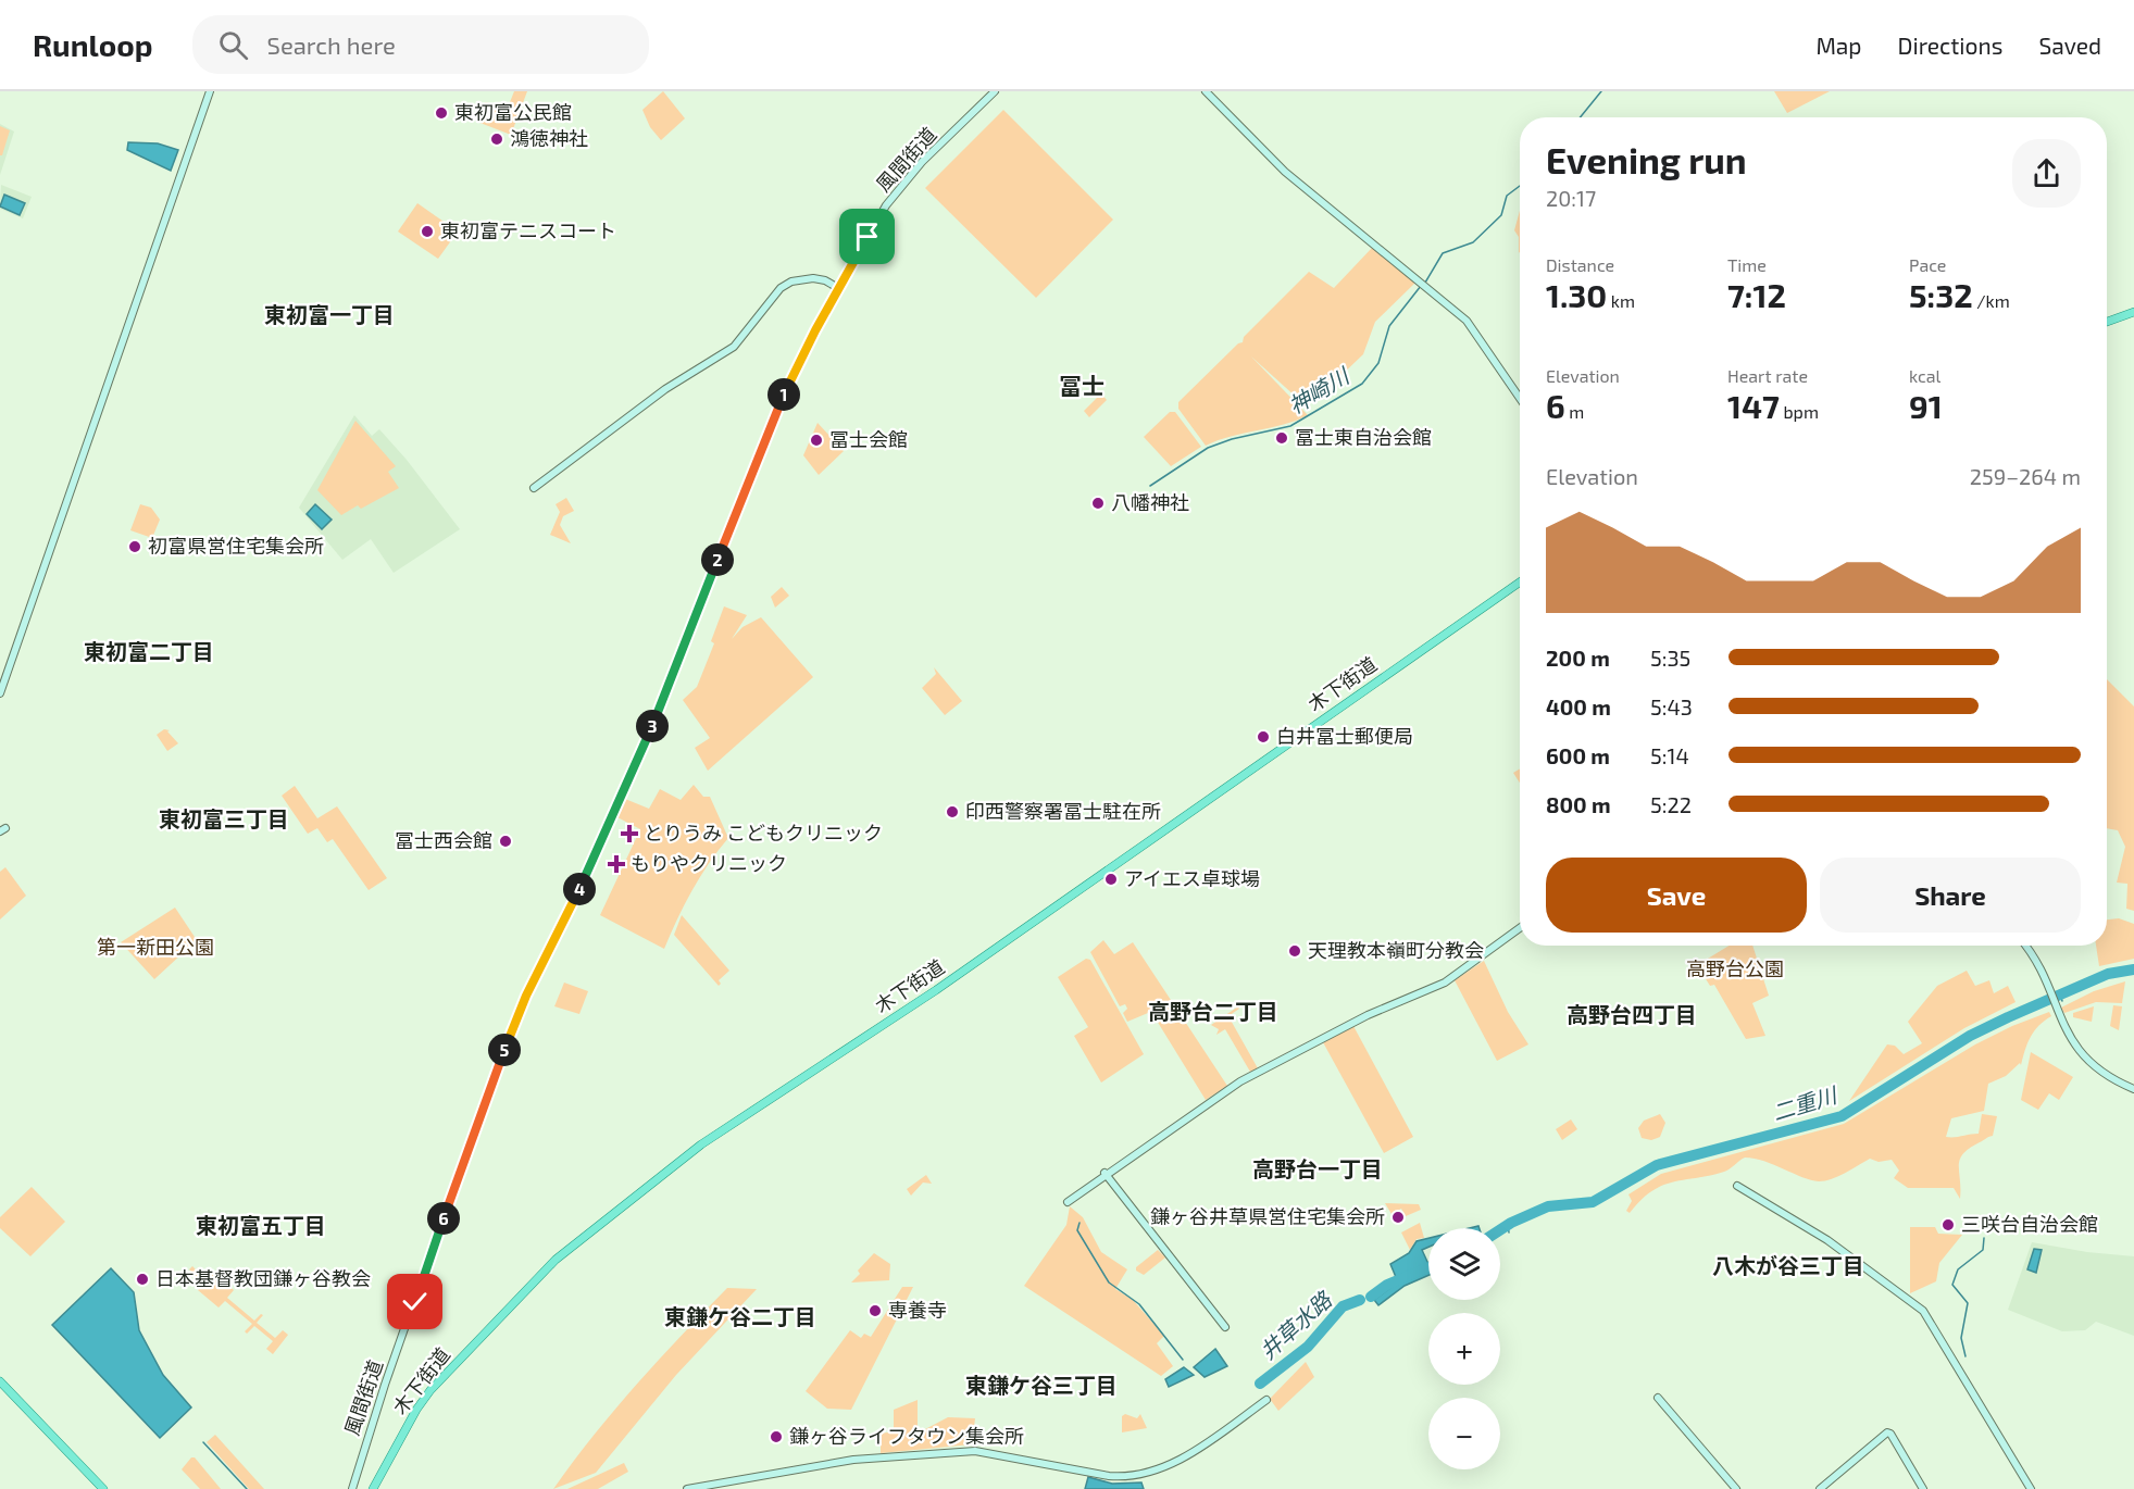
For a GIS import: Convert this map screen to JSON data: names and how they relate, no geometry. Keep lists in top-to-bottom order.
{
  "streets": {
    "main road": ["木下街道"],
    "street": ["風間街道"]
  },
  "districts": [
    "東初富一丁目",
    "冨士",
    "東初富二丁目",
    "東初富三丁目",
    "高野台二丁目",
    "高野台四丁目",
    "高野台一丁目",
    "東初富五丁目",
    "八木が谷三丁目",
    "東鎌ケ谷二丁目",
    "東鎌ケ谷三丁目"
  ],
  "water": ["神崎川", "二重川", "井草水路"],
  "parks": ["第一新田公園", "高野台公園"],
  "places": {
    "other": [
      "東初富公民館",
      "鴻徳神社",
      "東初富テニスコート",
      "冨士東自治会館",
      "冨士会館",
      "八幡神社",
      "初富県営住宅集会所",
      "白井冨士郵便局",
      "印西警察署冨士駐在所",
      "冨士西会館",
      "アイエス卓球場",
      "天理教本嶺町分教会",
      "鎌ヶ谷井草県営住宅集会所",
      "三咲台自治会館",
      "日本基督教団鎌ヶ谷教会",
      "専養寺",
      "鎌ヶ谷ライフタウン集会所"
    ],
    "health": ["とりうみ こどもクリニック", "もりやクリニック"]
  },
  "page": {
    "header": "Runloop",
    "search": "Search here",
    "nav": ["Map", "Directions", "Saved"],
    "heading": ["Evening run", "20:17"],
    "stats": [
      ["Distance", "1.30 km"],
      ["Time", "7:12"],
      ["Pace", "5:32 /km"],
      ["Elevation", "6 m"],
      ["Heart rate", "147 bpm"],
      ["kcal", "91"]
    ],
    "pins": [
      "1",
      "2",
      "3",
      "4",
      "5",
      "6"
    ],
    "chart": ["Elevation", "259–264 m"],
    "list": [
      {
        "name": "200 m",
        "note": "5:35"
      },
      {
        "name": "400 m",
        "note": "5:43"
      },
      {
        "name": "600 m",
        "note": "5:14"
      },
      {
        "name": "800 m",
        "note": "5:22"
      }
    ],
    "buttons": ["Save", "Share"],
    "map_buttons": ["+", "−"]
  }
}
